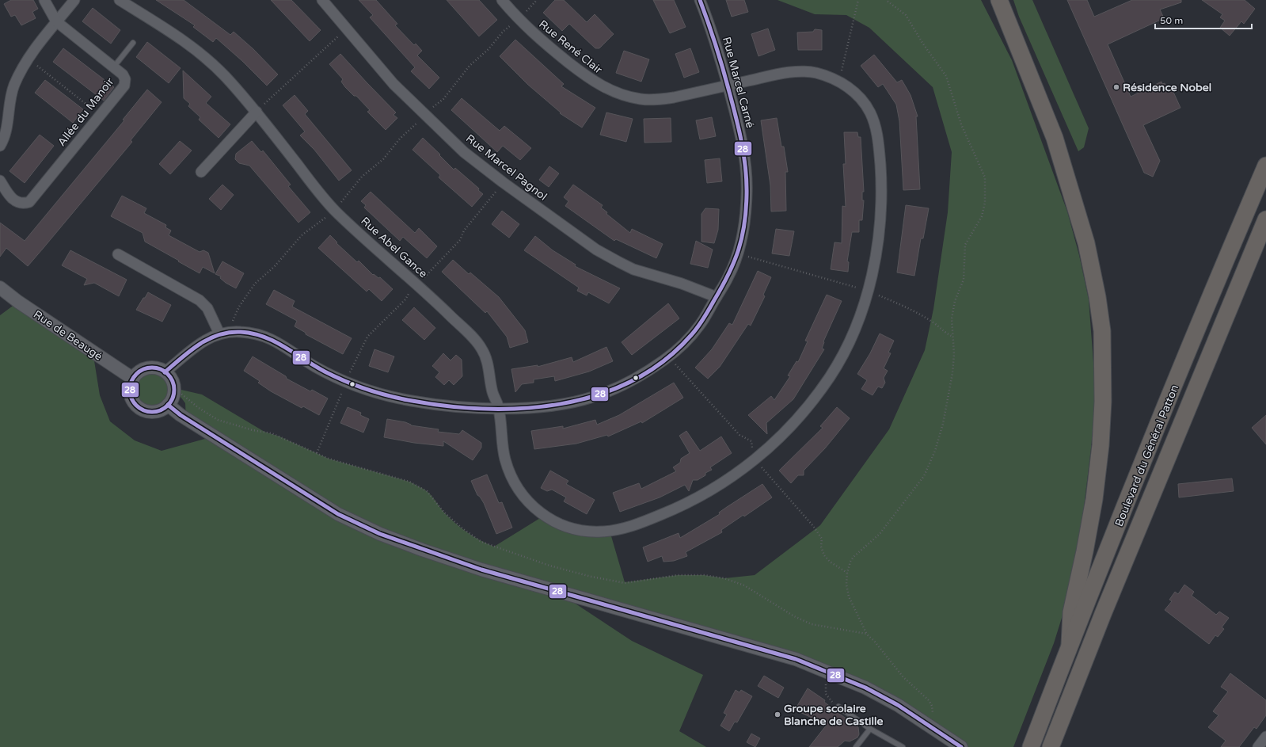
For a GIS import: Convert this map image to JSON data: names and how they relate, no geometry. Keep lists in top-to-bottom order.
{
  "streets": {
    "highway": ["Boulevard du Général Patton"],
    "street": [
      "Rue René Clair",
      "Rue Marcel Carné",
      "Allée du Manoir",
      "Rue Marcel Pagnol",
      "Rue Abel Gance",
      "Rue de Beaugé"
    ]
  },
  "crossings": [
    ["Rue René Clair", "Rue Marcel Carné"],
    ["Rue René Clair", "Rue Abel Gance"],
    ["Rue Marcel Carné", "Rue Marcel Pagnol"],
    ["Rue Marcel Carné", "Rue Abel Gance"],
    ["Rue Marcel Carné", "Rue de Beaugé"]
  ],
  "places": ["Résidence Nobel", "Groupe scolaire Blanche de Castille"],
  "lines": ["transit line 28"],
  "scale_bar": "50 m"
}
